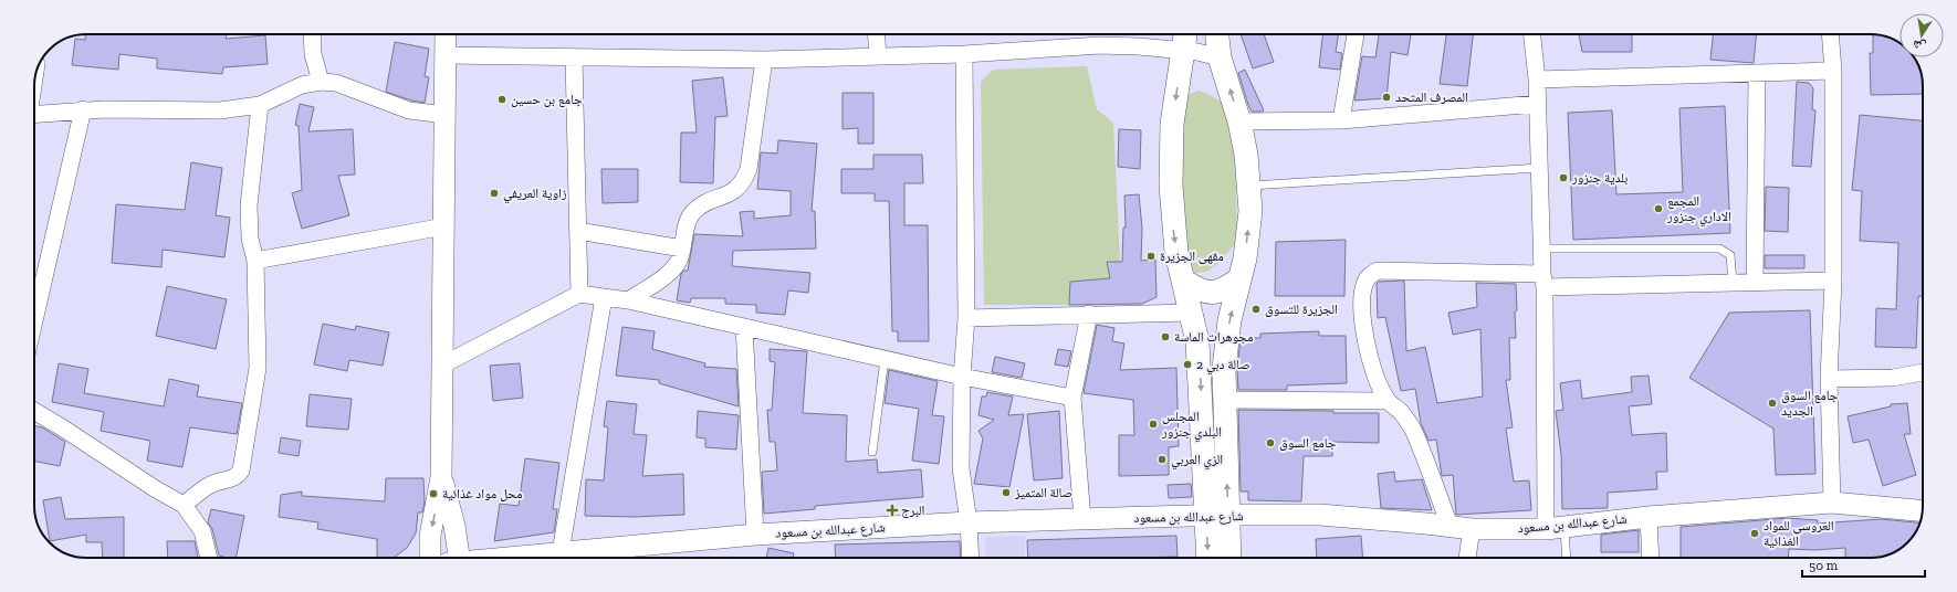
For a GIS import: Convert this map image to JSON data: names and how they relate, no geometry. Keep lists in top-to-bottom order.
{
  "streets": {
    "street": ["شارع عبدالله بن مسعود"]
  },
  "places": {
    "other": [
      "المصرف المتحد",
      "جامع بن حسين",
      "بلدية جنزور",
      "زاوية العريفي",
      "المجمع الاداري جنزور",
      "مقهى الجزيرة",
      "الجزيرة للتسوق",
      "مجوهرات الماسة",
      "صالة دبي 2",
      "جامع السوق الجديد",
      "المجلس البلدي جنزور",
      "جامع السوق",
      "الزي العربي",
      "صالة المتميز",
      "محل مواد غذائية",
      "العروسي للمواد الغذائية"
    ],
    "health": ["البرج"]
  },
  "scale_bar": "50 m",
  "north": "bottom"
}
